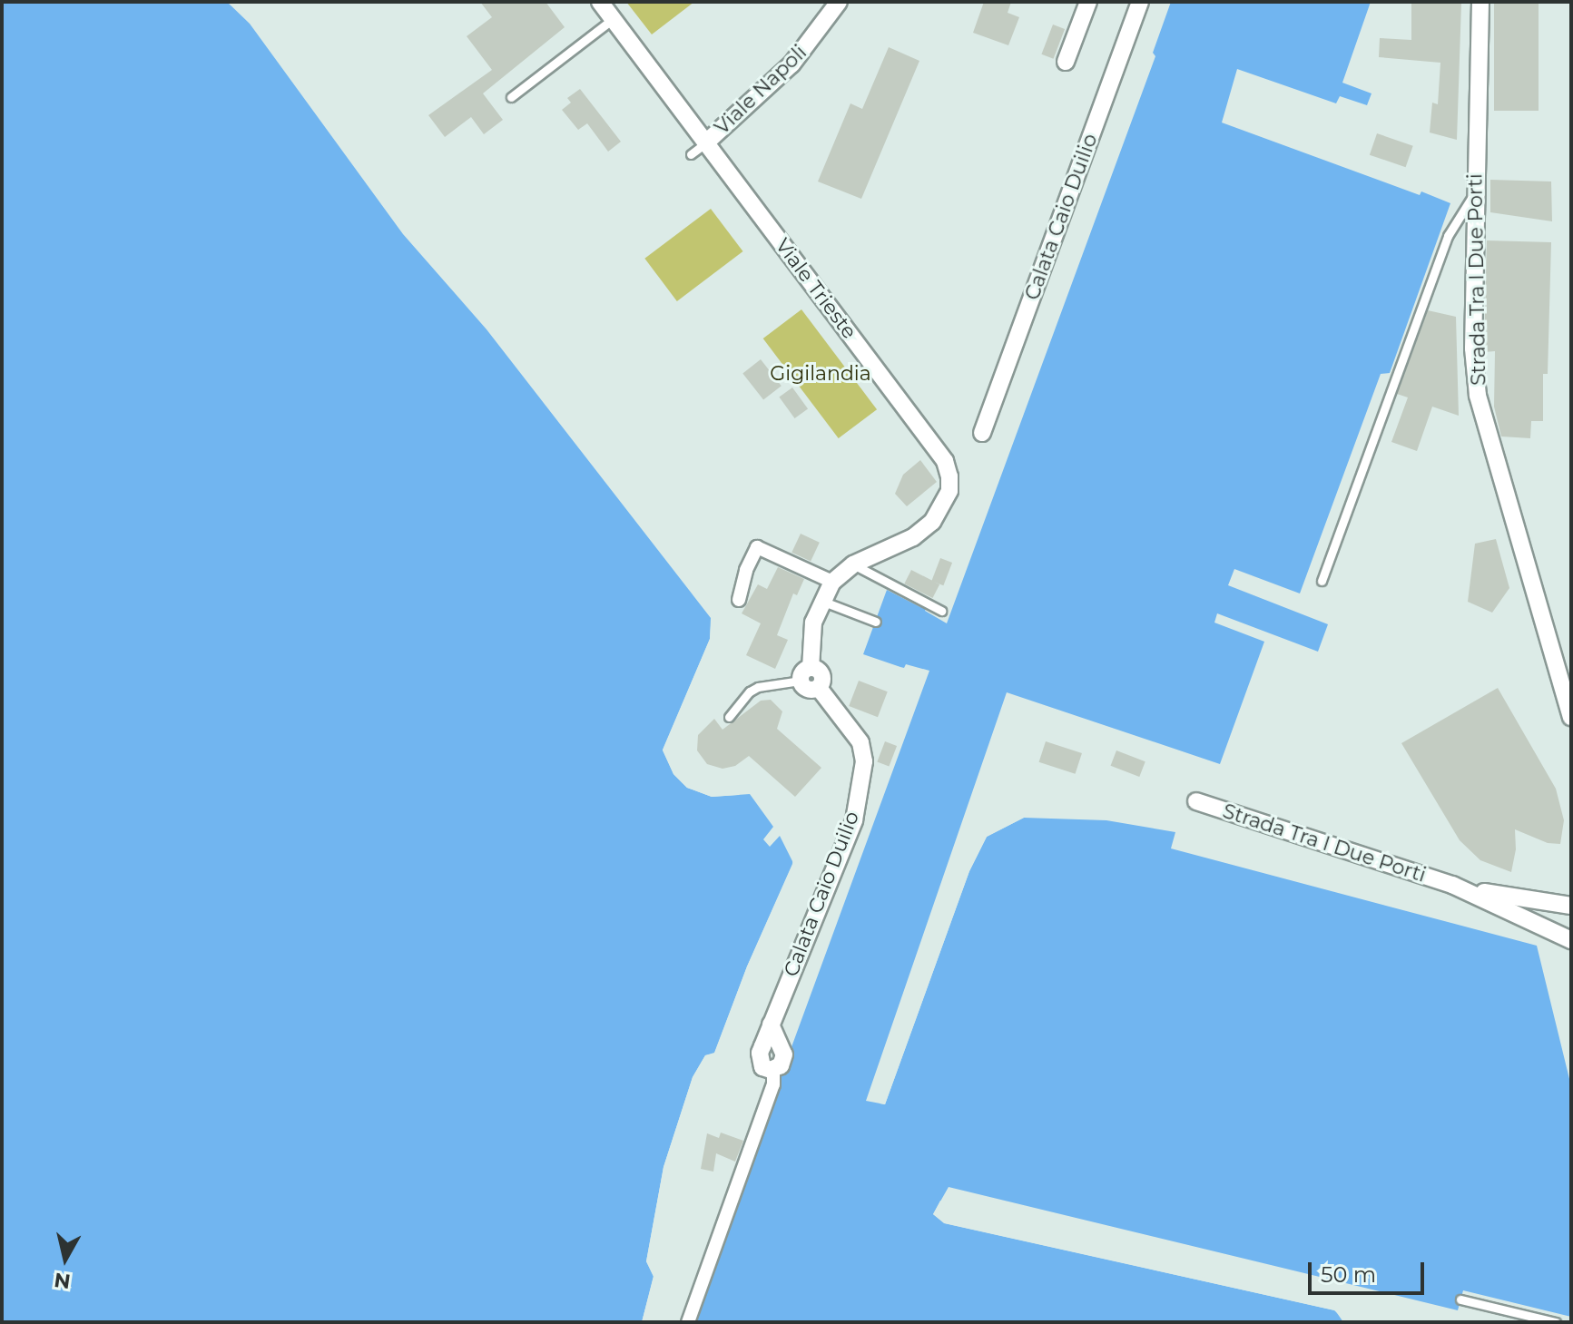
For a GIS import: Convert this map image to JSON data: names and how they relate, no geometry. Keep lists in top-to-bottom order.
{
  "streets": {
    "street": [
      "Viale Napoli",
      "Calata Caio Duilio",
      "Strada Tra I Due Porti",
      "Viale Trieste"
    ]
  },
  "crossings": [
    ["Viale Napoli", "Viale Trieste"],
    ["Calata Caio Duilio", "Viale Trieste"]
  ],
  "parks": ["Gigilandia"],
  "scale_bar": "50 m",
  "north": "bottom"
}
